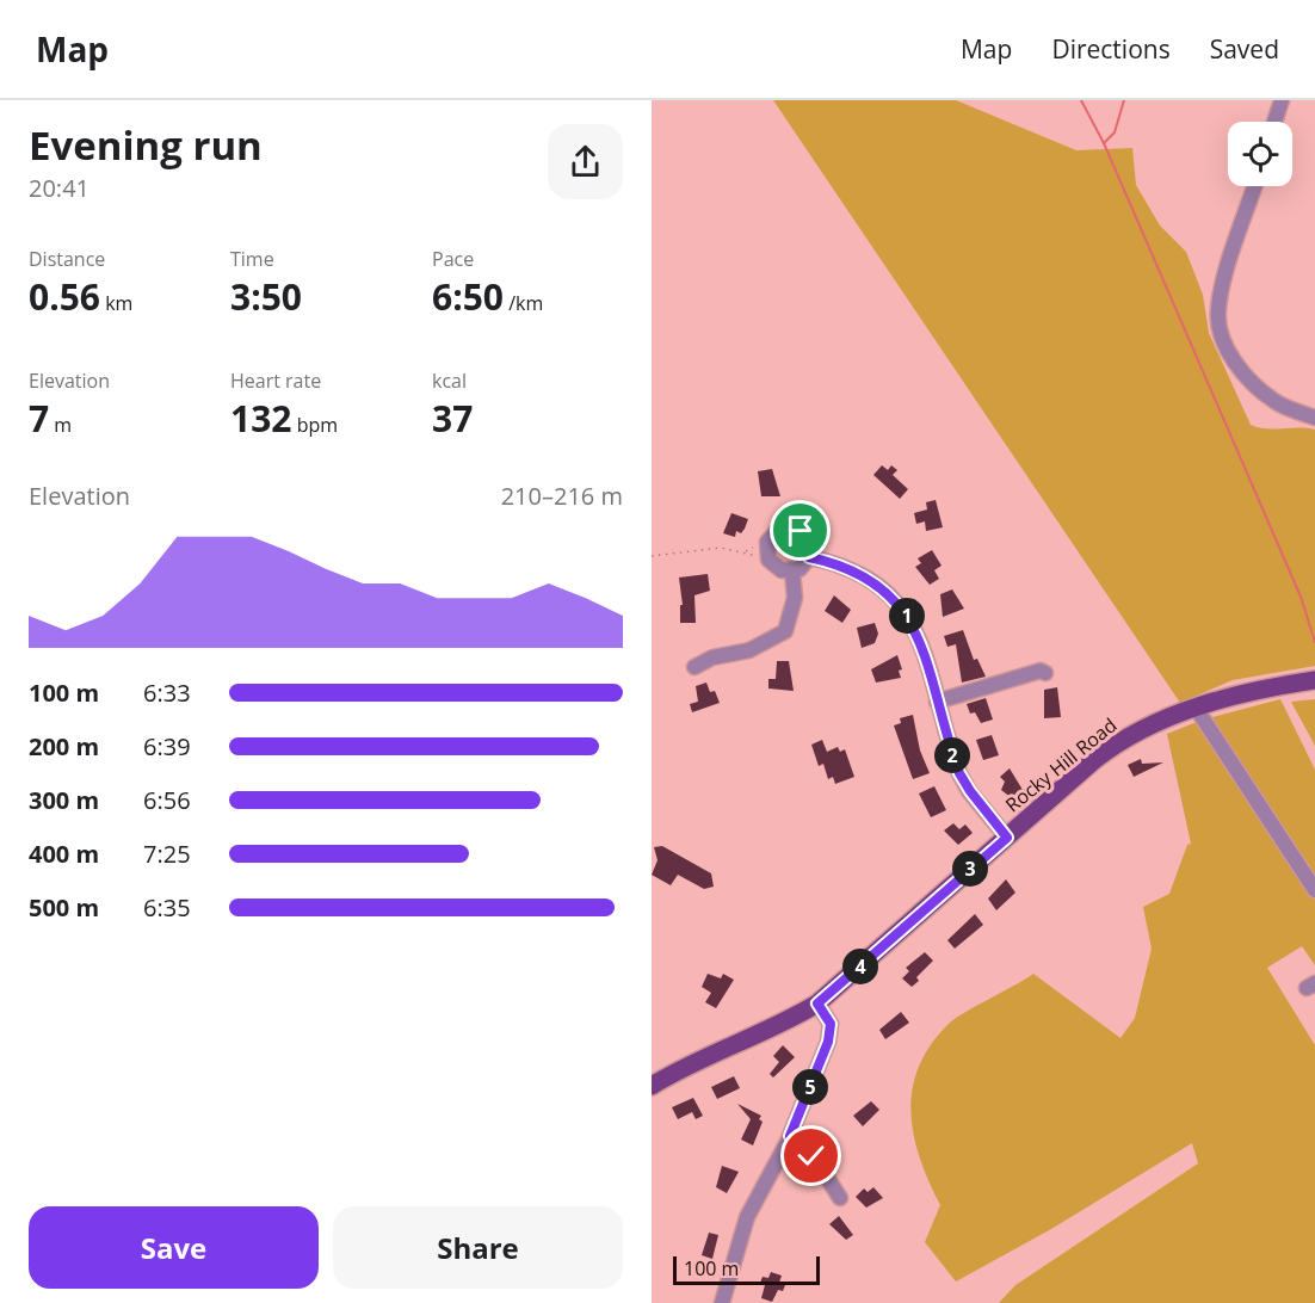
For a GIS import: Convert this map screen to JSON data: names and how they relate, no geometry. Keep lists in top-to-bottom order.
{
  "streets": {
    "main road": ["Rocky Hill Road"]
  },
  "scale_bar": "100 m",
  "page": {
    "header": "Map",
    "nav": ["Map", "Directions", "Saved"],
    "heading": ["Evening run", "20:41"],
    "stats": [
      ["Distance", "0.56 km"],
      ["Time", "3:50"],
      ["Pace", "6:50 /km"],
      ["Elevation", "7 m"],
      ["Heart rate", "132 bpm"],
      ["kcal", "37"]
    ],
    "chart": ["Elevation", "210–216 m"],
    "pins": [
      "1",
      "2",
      "3",
      "4",
      "5"
    ],
    "list": [
      {
        "name": "100 m",
        "note": "6:33"
      },
      {
        "name": "200 m",
        "note": "6:39"
      },
      {
        "name": "300 m",
        "note": "6:56"
      },
      {
        "name": "400 m",
        "note": "7:25"
      },
      {
        "name": "500 m",
        "note": "6:35"
      }
    ],
    "buttons": ["Save", "Share"],
    "scale": "100 m"
  }
}
